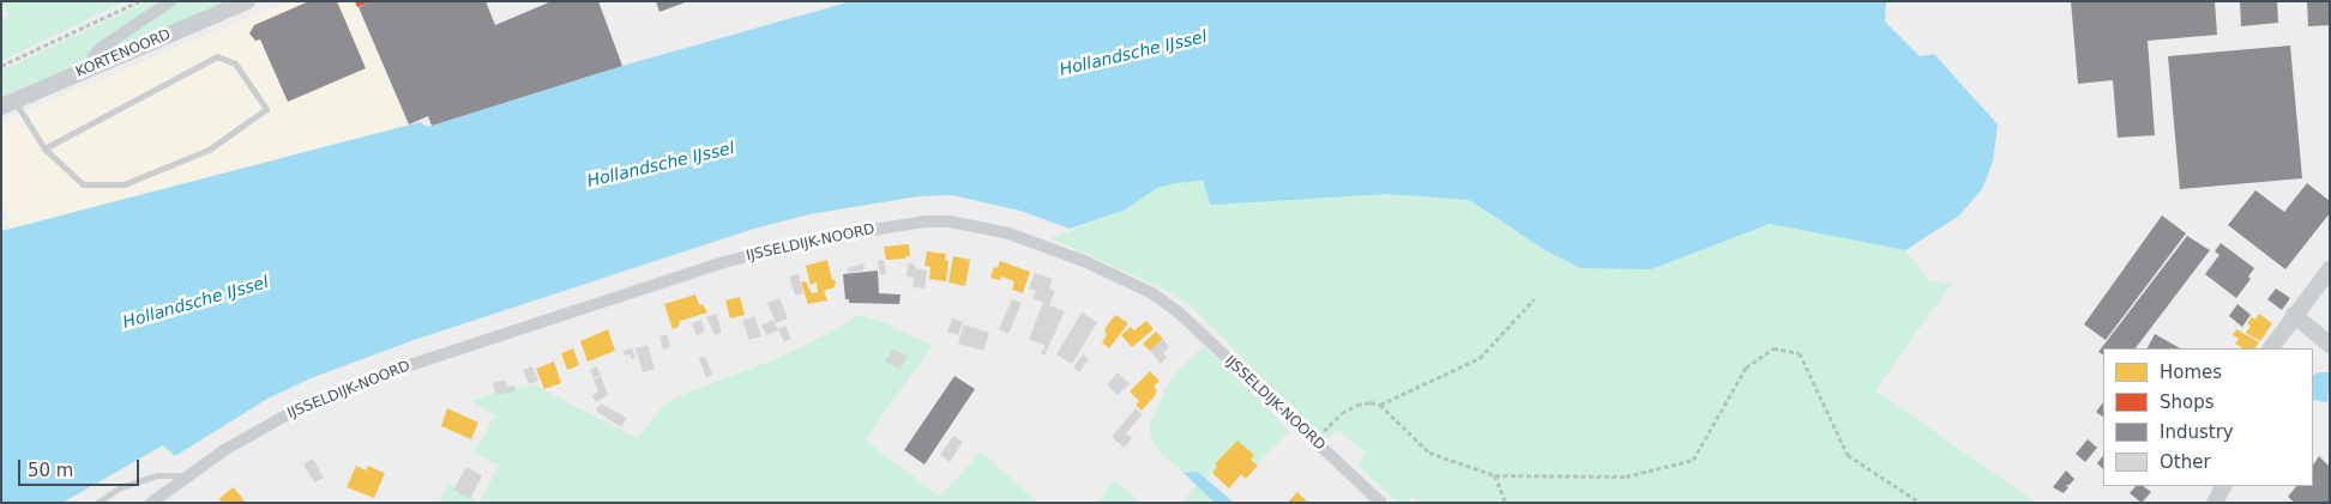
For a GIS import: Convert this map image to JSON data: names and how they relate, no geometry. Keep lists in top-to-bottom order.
{
  "streets": {
    "street": ["KORTENOORD", "IJSSELDIJK-NOORD"]
  },
  "water": ["Hollandsche IJssel"],
  "legend": [
    "Homes",
    "Shops",
    "Industry",
    "Other"
  ],
  "scale_bar": "50 m"
}
